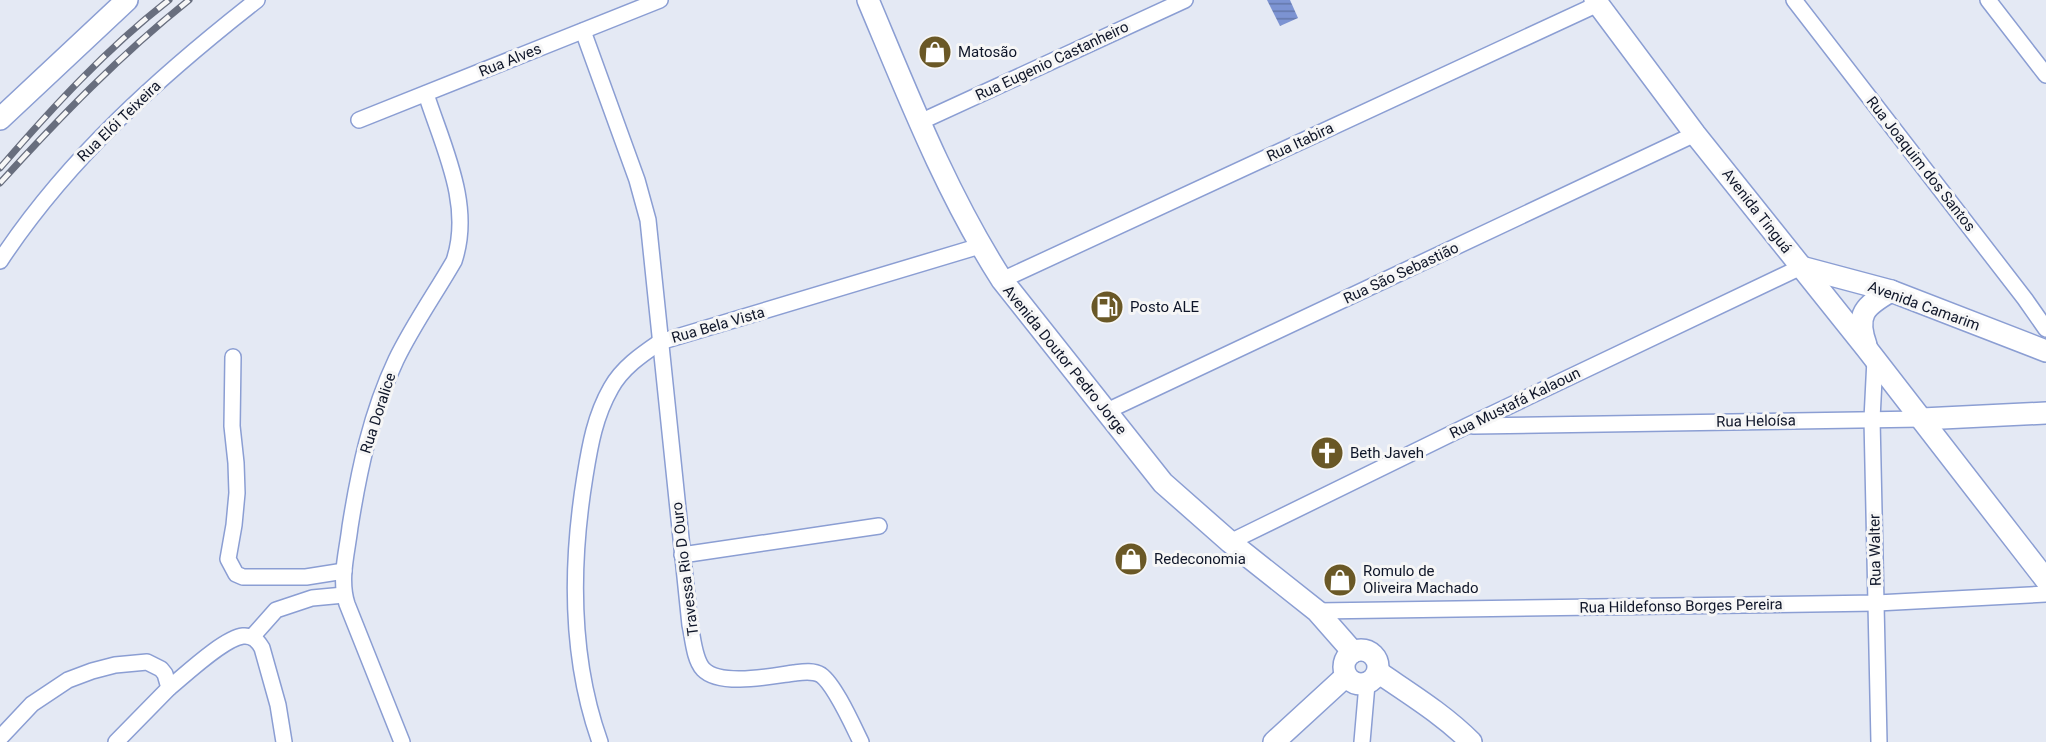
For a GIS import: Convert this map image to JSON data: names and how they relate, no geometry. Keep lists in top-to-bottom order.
{
  "streets": {
    "street": [
      "Rua Alves",
      "Rua Eugenio Castanheiro",
      "Rua Elói Teixeira",
      "Rua Itabira",
      "Rua Joaquim dos Santos",
      "Avenida Tinguá",
      "Rua São Sebastião",
      "Avenida Camarim",
      "Rua Bela Vista",
      "Avenida Doutor Pedro Jorge",
      "Rua Mustafá Kalaoun",
      "Rua Doralice",
      "Rua Heloísa",
      "Rua Walter",
      "Travessa Rio D Ouro",
      "Rua Hildefonso Borges Pereira"
    ]
  },
  "crossings": [
    ["Rua Alves", "Rua Doralice"],
    ["Rua Alves", "Travessa Rio D Ouro"],
    ["Rua Eugenio Castanheiro", "Avenida Doutor Pedro Jorge"],
    ["Rua Itabira", "Avenida Tinguá"],
    ["Rua Itabira", "Avenida Doutor Pedro Jorge"],
    ["Avenida Tinguá", "Rua São Sebastião"],
    ["Avenida Tinguá", "Avenida Camarim"],
    ["Avenida Tinguá", "Rua Mustafá Kalaoun"],
    ["Avenida Tinguá", "Rua Heloísa"],
    ["Avenida Tinguá", "Rua Walter"],
    ["Rua São Sebastião", "Avenida Doutor Pedro Jorge"],
    ["Avenida Camarim", "Rua Mustafá Kalaoun"],
    ["Rua Bela Vista", "Avenida Doutor Pedro Jorge"],
    ["Rua Bela Vista", "Travessa Rio D Ouro"],
    ["Avenida Doutor Pedro Jorge", "Rua Mustafá Kalaoun"],
    ["Avenida Doutor Pedro Jorge", "Rua Hildefonso Borges Pereira"],
    ["Rua Mustafá Kalaoun", "Rua Heloísa"],
    ["Rua Heloísa", "Rua Walter"],
    ["Rua Walter", "Rua Hildefonso Borges Pereira"]
  ],
  "places": {
    "shop": ["Matosão", "Redeconomia", "Romulo de Oliveira Machado"],
    "fuel station": ["Posto ALE"],
    "church": ["Beth Javeh"]
  }
}
